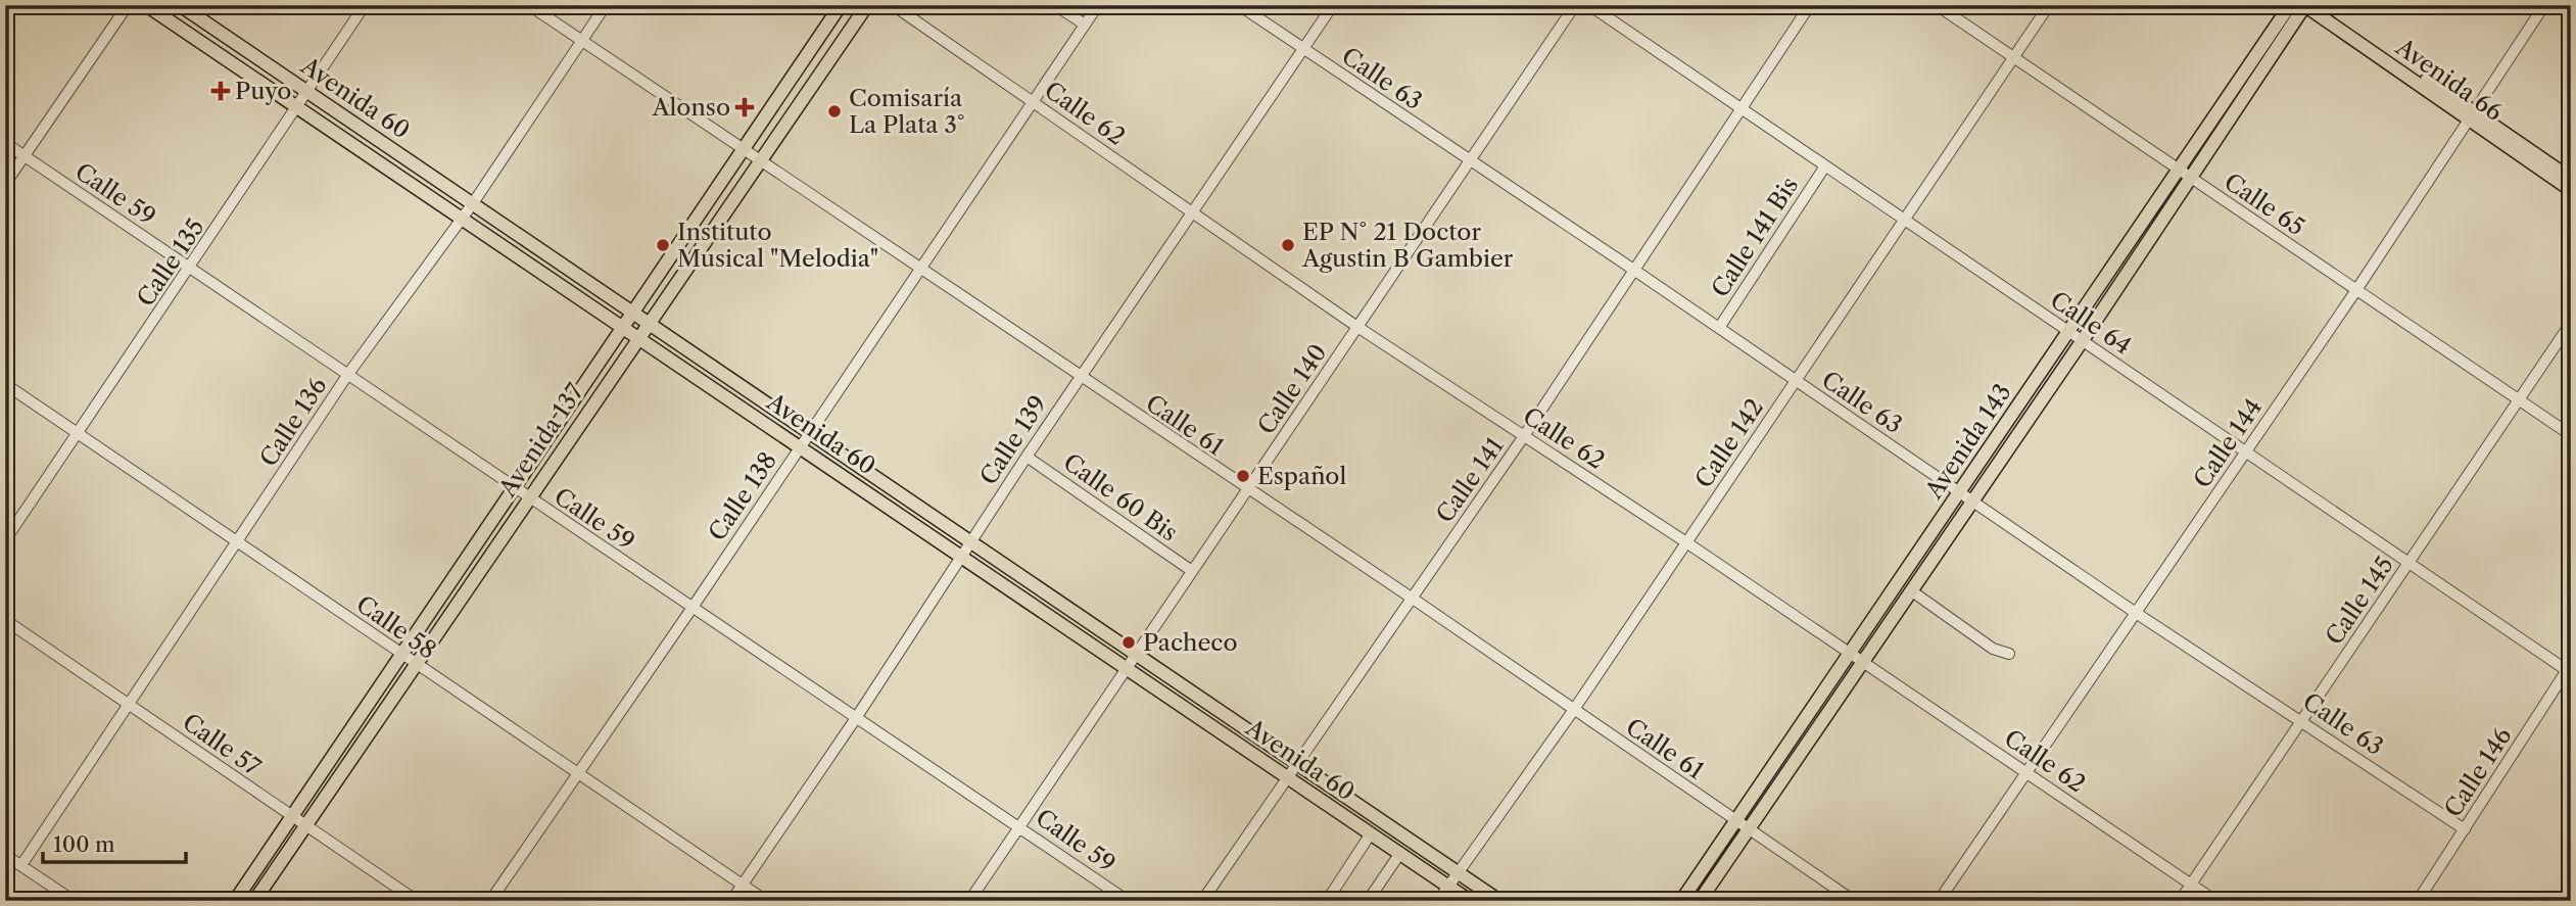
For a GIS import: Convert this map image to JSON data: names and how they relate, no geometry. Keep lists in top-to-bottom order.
{
  "streets": {
    "main road": [
      "Avenida 66",
      "Avenida 60",
      "Avenida 137",
      "Avenida 143"
    ],
    "street": [
      "Calle 63",
      "Calle 62",
      "Calle 59",
      "Calle 65",
      "Calle 141 Bis",
      "Calle 135",
      "Calle 64",
      "Calle 140",
      "Calle 136",
      "Calle 61",
      "Calle 139",
      "Calle 142",
      "Calle 144",
      "Calle 141",
      "Calle 138",
      "Calle 60 Bis",
      "Calle 145",
      "Calle 58",
      "Calle 57",
      "Calle 146"
    ]
  },
  "crossings": [
    ["Calle 63", "Calle 141 Bis"],
    ["Calle 63", "Calle 140"],
    ["Calle 63", "Calle 139"],
    ["Calle 63", "Avenida 143"],
    ["Calle 63", "Calle 142"],
    ["Calle 63", "Calle 144"],
    ["Calle 63", "Calle 141"],
    ["Calle 63", "Calle 145"],
    ["Calle 63", "Calle 146"],
    ["Avenida 66", "Avenida 143"],
    ["Avenida 66", "Calle 144"],
    ["Avenida 60", "Calle 135"],
    ["Avenida 60", "Calle 140"],
    ["Avenida 60", "Calle 136"],
    ["Avenida 60", "Avenida 137"],
    ["Avenida 60", "Calle 139"],
    ["Avenida 60", "Calle 142"],
    ["Avenida 60", "Calle 141"],
    ["Avenida 60", "Calle 138"],
    ["Calle 62", "Calle 140"],
    ["Calle 62", "Calle 139"],
    ["Calle 62", "Avenida 143"],
    ["Calle 62", "Calle 142"],
    ["Calle 62", "Calle 144"],
    ["Calle 62", "Calle 141"],
    ["Calle 62", "Calle 138"],
    ["Calle 62", "Calle 145"],
    ["Calle 59", "Calle 135"],
    ["Calle 59", "Calle 140"],
    ["Calle 59", "Calle 136"],
    ["Calle 59", "Avenida 137"],
    ["Calle 59", "Calle 139"],
    ["Calle 59", "Calle 138"],
    ["Calle 65", "Avenida 143"],
    ["Calle 65", "Calle 142"],
    ["Calle 65", "Calle 144"],
    ["Calle 65", "Calle 145"],
    ["Calle 141 Bis", "Calle 64"],
    ["Calle 135", "Calle 58"],
    ["Calle 64", "Avenida 143"],
    ["Calle 64", "Calle 142"],
    ["Calle 64", "Calle 144"],
    ["Calle 64", "Calle 141"],
    ["Calle 64", "Calle 145"],
    ["Calle 64", "Calle 146"],
    ["Calle 140", "Calle 61"],
    ["Calle 140", "Calle 60 Bis"],
    ["Calle 136", "Calle 61"],
    ["Calle 136", "Calle 58"],
    ["Calle 136", "Calle 57"],
    ["Calle 61", "Avenida 137"],
    ["Calle 61", "Calle 139"],
    ["Calle 61", "Avenida 143"],
    ["Calle 61", "Calle 142"],
    ["Calle 61", "Calle 141"],
    ["Calle 61", "Calle 138"],
    ["Avenida 137", "Calle 58"],
    ["Avenida 137", "Calle 57"],
    ["Calle 139", "Calle 60 Bis"],
    ["Calle 139", "Calle 58"],
    ["Calle 138", "Calle 58"]
  ],
  "places": {
    "health": ["Puyo", "Alonso"],
    "other": [
      "Comisaría La Plata 3°",
      "Instituto Musical \"Melodia\"",
      "EP N° 21 Doctor Agustin B Gambier",
      "Español",
      "Pacheco"
    ]
  },
  "scale_bar": "100 m"
}
